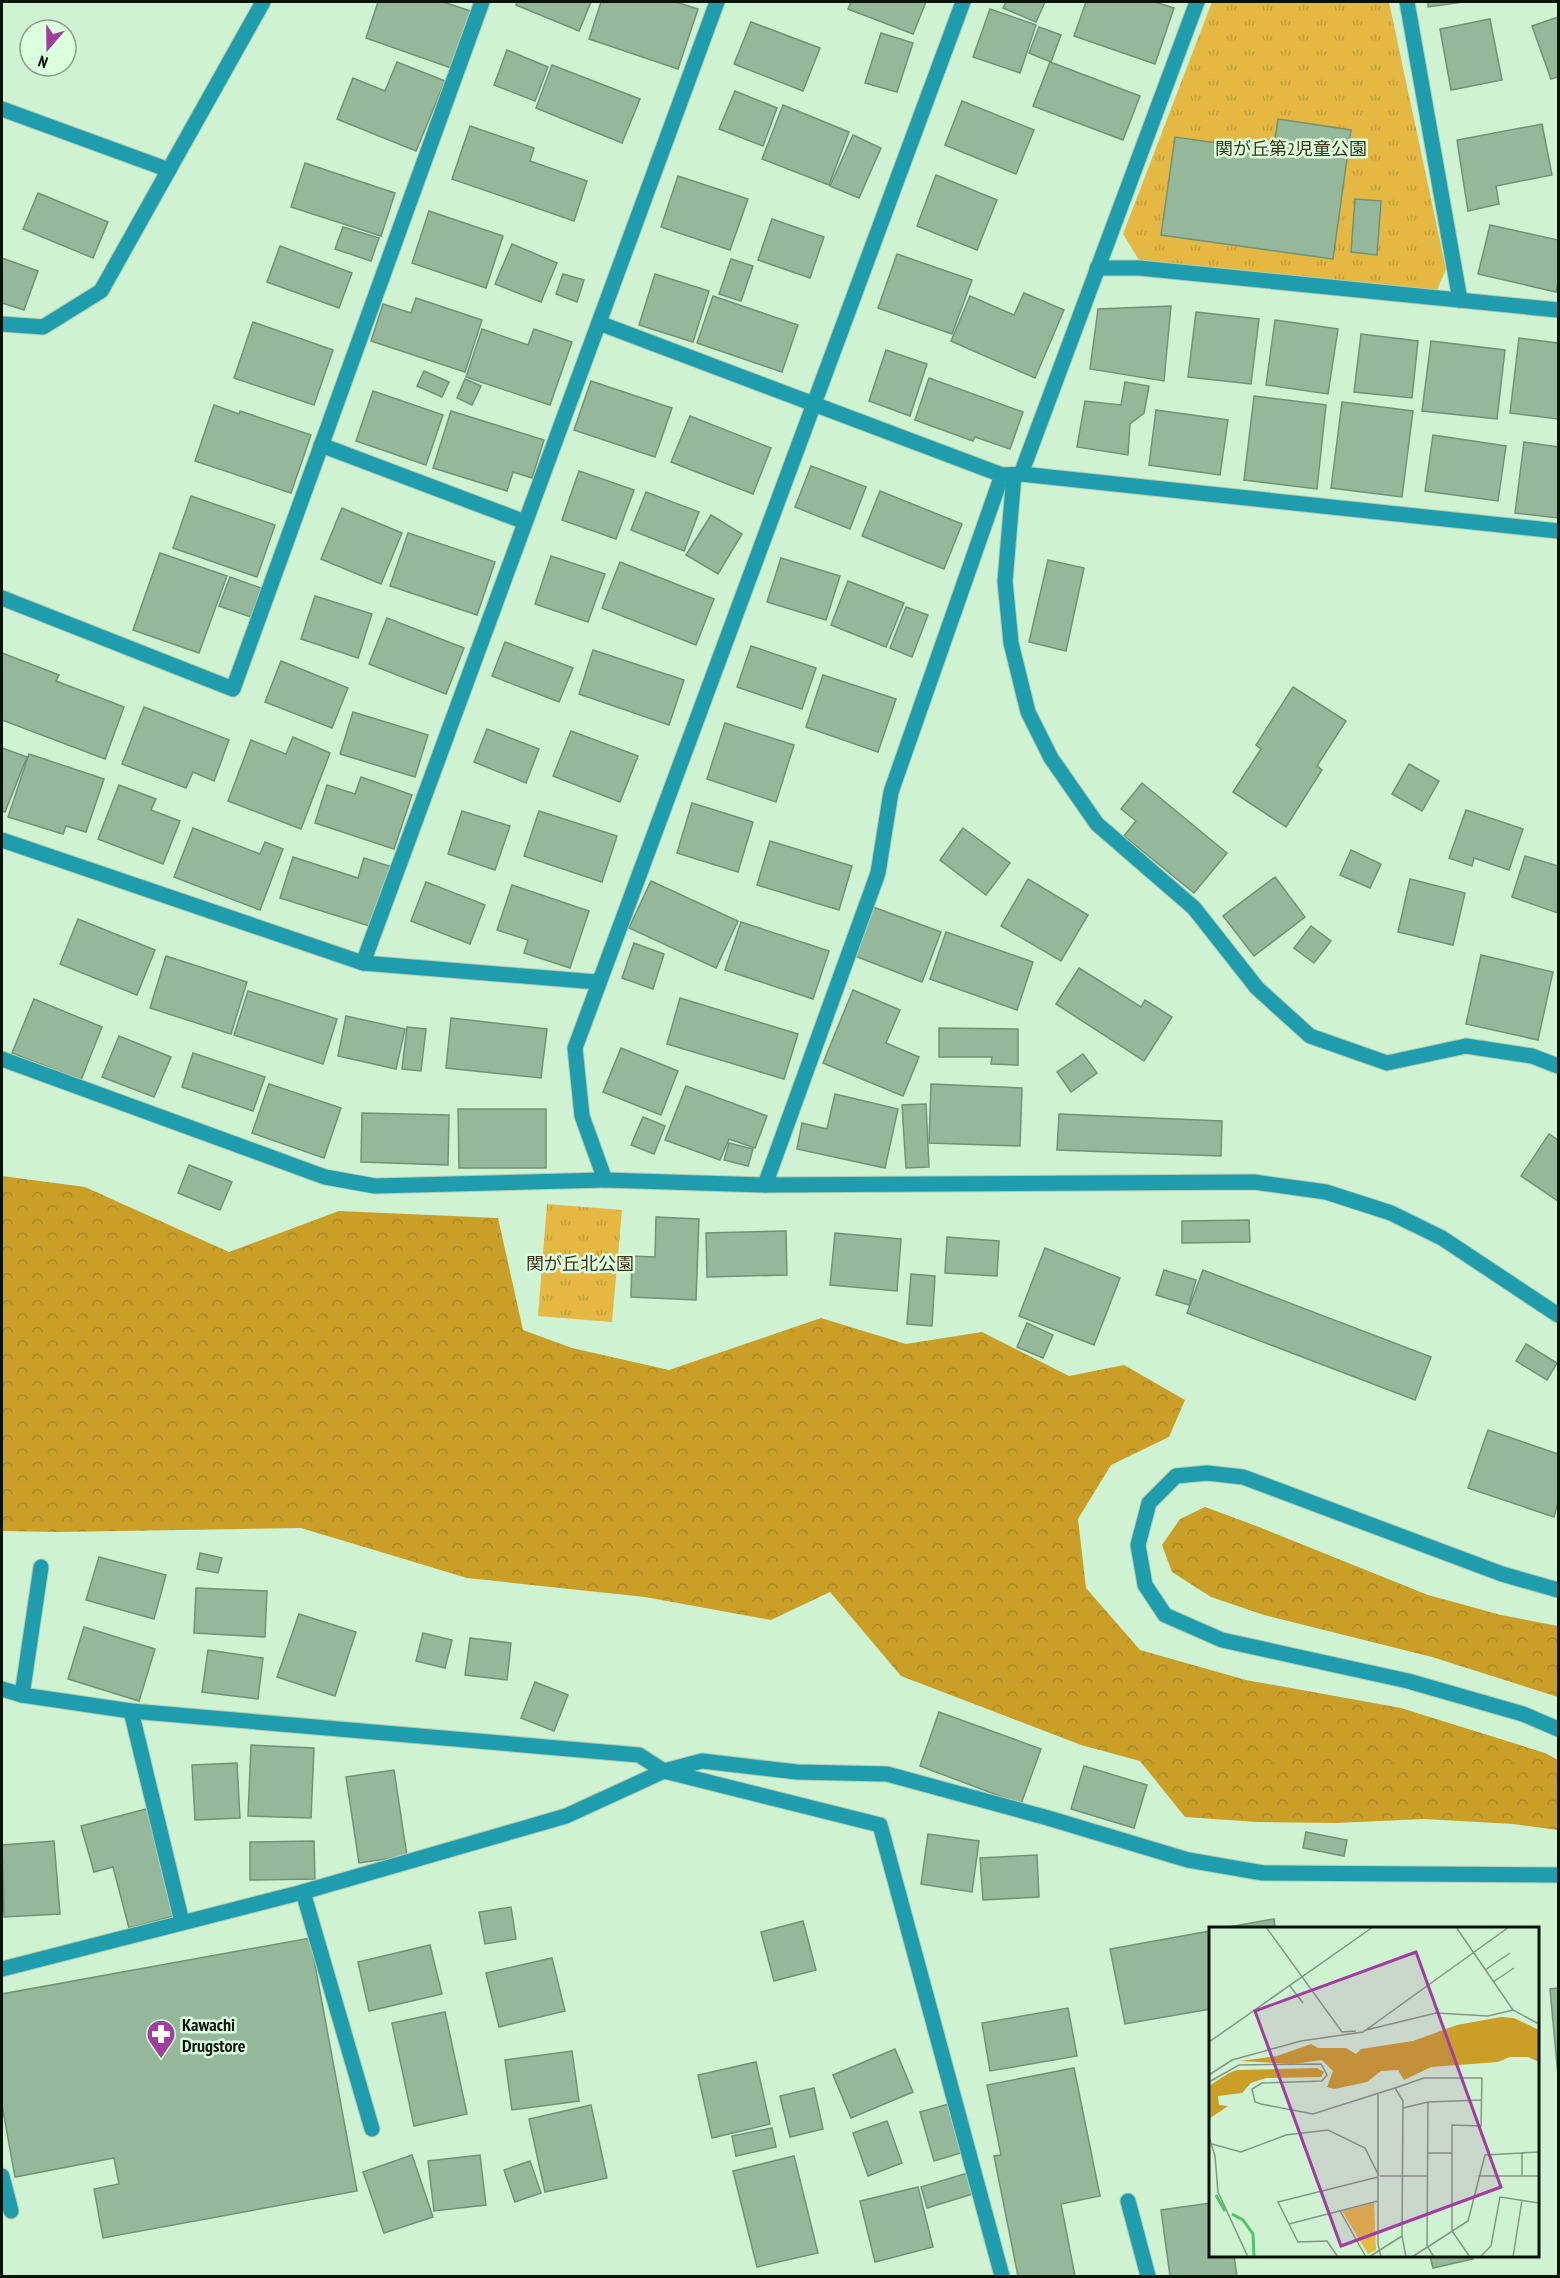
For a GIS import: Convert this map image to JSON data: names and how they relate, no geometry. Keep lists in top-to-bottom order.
{
  "parks": ["関が丘第2児童公園", "関が丘北公園"],
  "places": {
    "pharmacy": ["Kawachi Drugstore"]
  },
  "north": "bottom"
}
